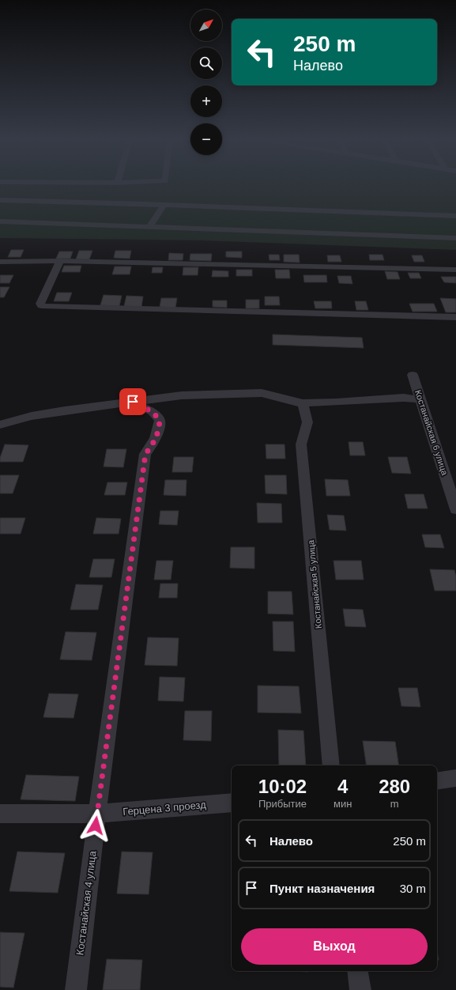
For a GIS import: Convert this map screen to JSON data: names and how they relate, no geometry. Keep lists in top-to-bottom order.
{
  "streets": {
    "street": [
      "Костанайская 6 улица",
      "Костанайская 5 улица",
      "Герцена 3 проезд",
      "Костанайская 4 улица"
    ]
  },
  "crossings": [
    ["Герцена 3 проезд", "Костанайская 4 улица"]
  ],
  "north": "top right",
  "page": {
    "map_buttons": ["+", "−"],
    "turn": ["250 m", "Налево"],
    "eta": [
      "10:02",
      "Прибытие",
      "4",
      "мин",
      "280",
      "m"
    ],
    "list": [
      {
        "name": "Налево",
        "value": "250 m"
      },
      {
        "name": "Пункт назначения",
        "value": "30 m"
      }
    ],
    "buttons": "Выход"
  }
}
